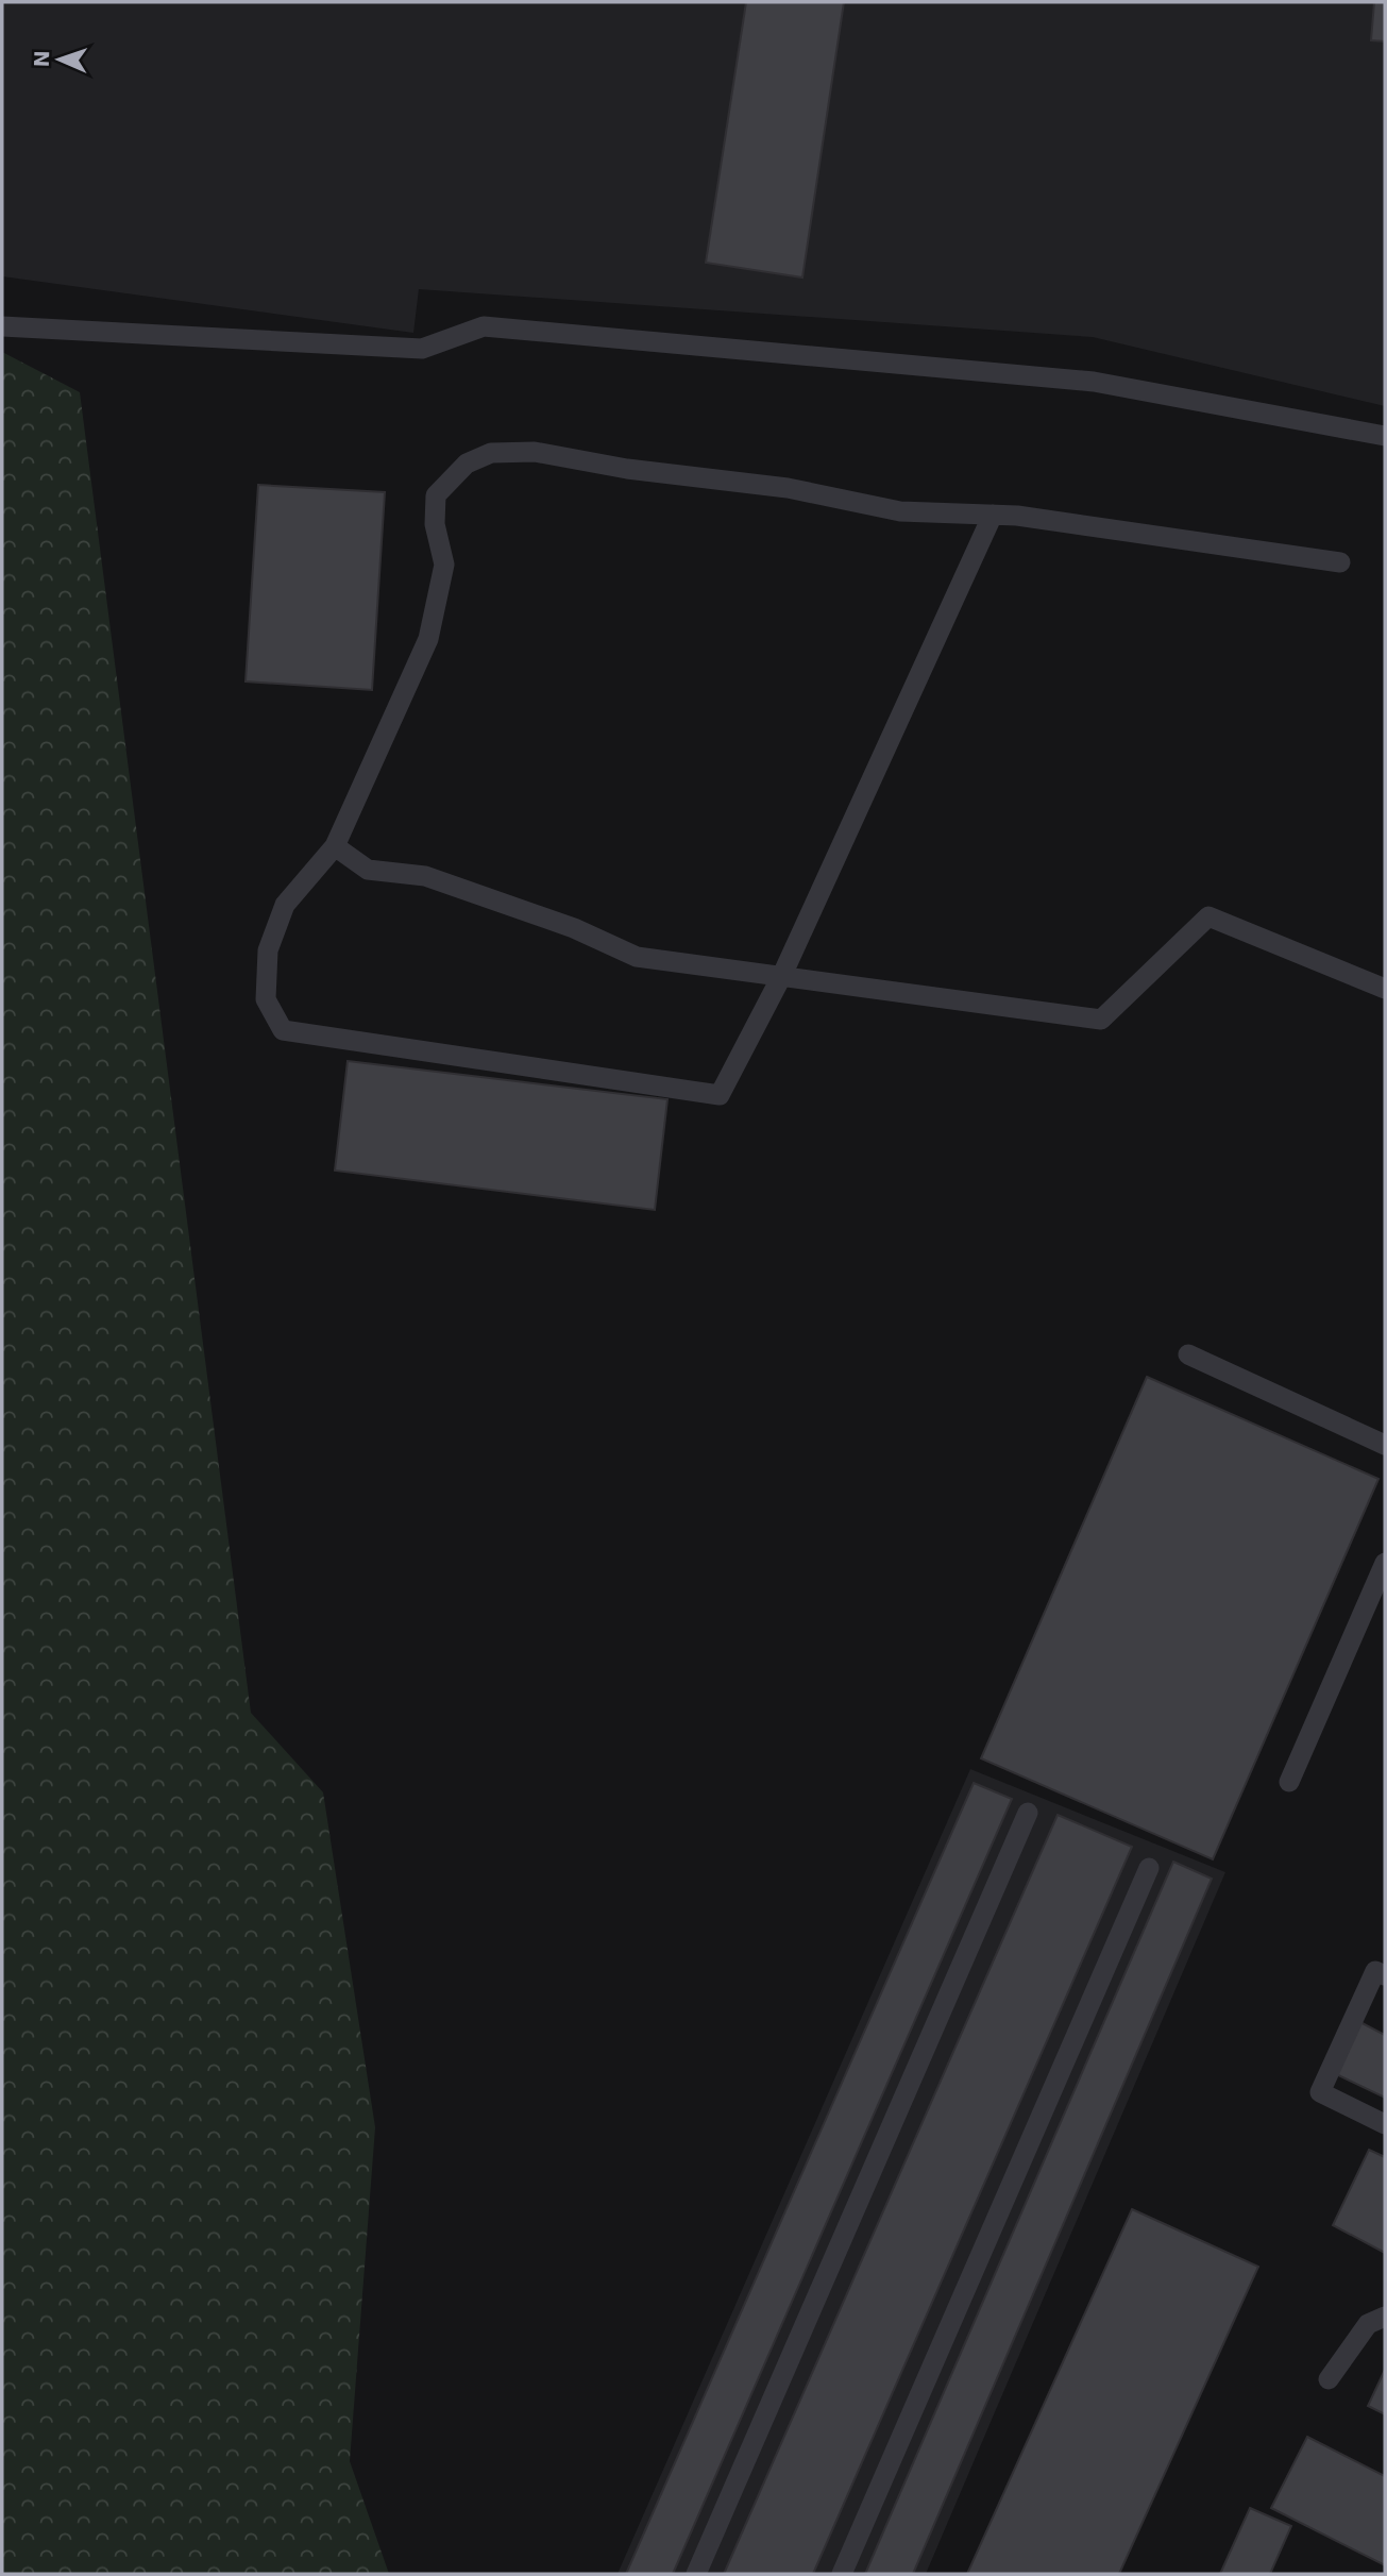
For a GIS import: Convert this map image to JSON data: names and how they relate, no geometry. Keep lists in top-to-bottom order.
{
  "north": "left"
}
